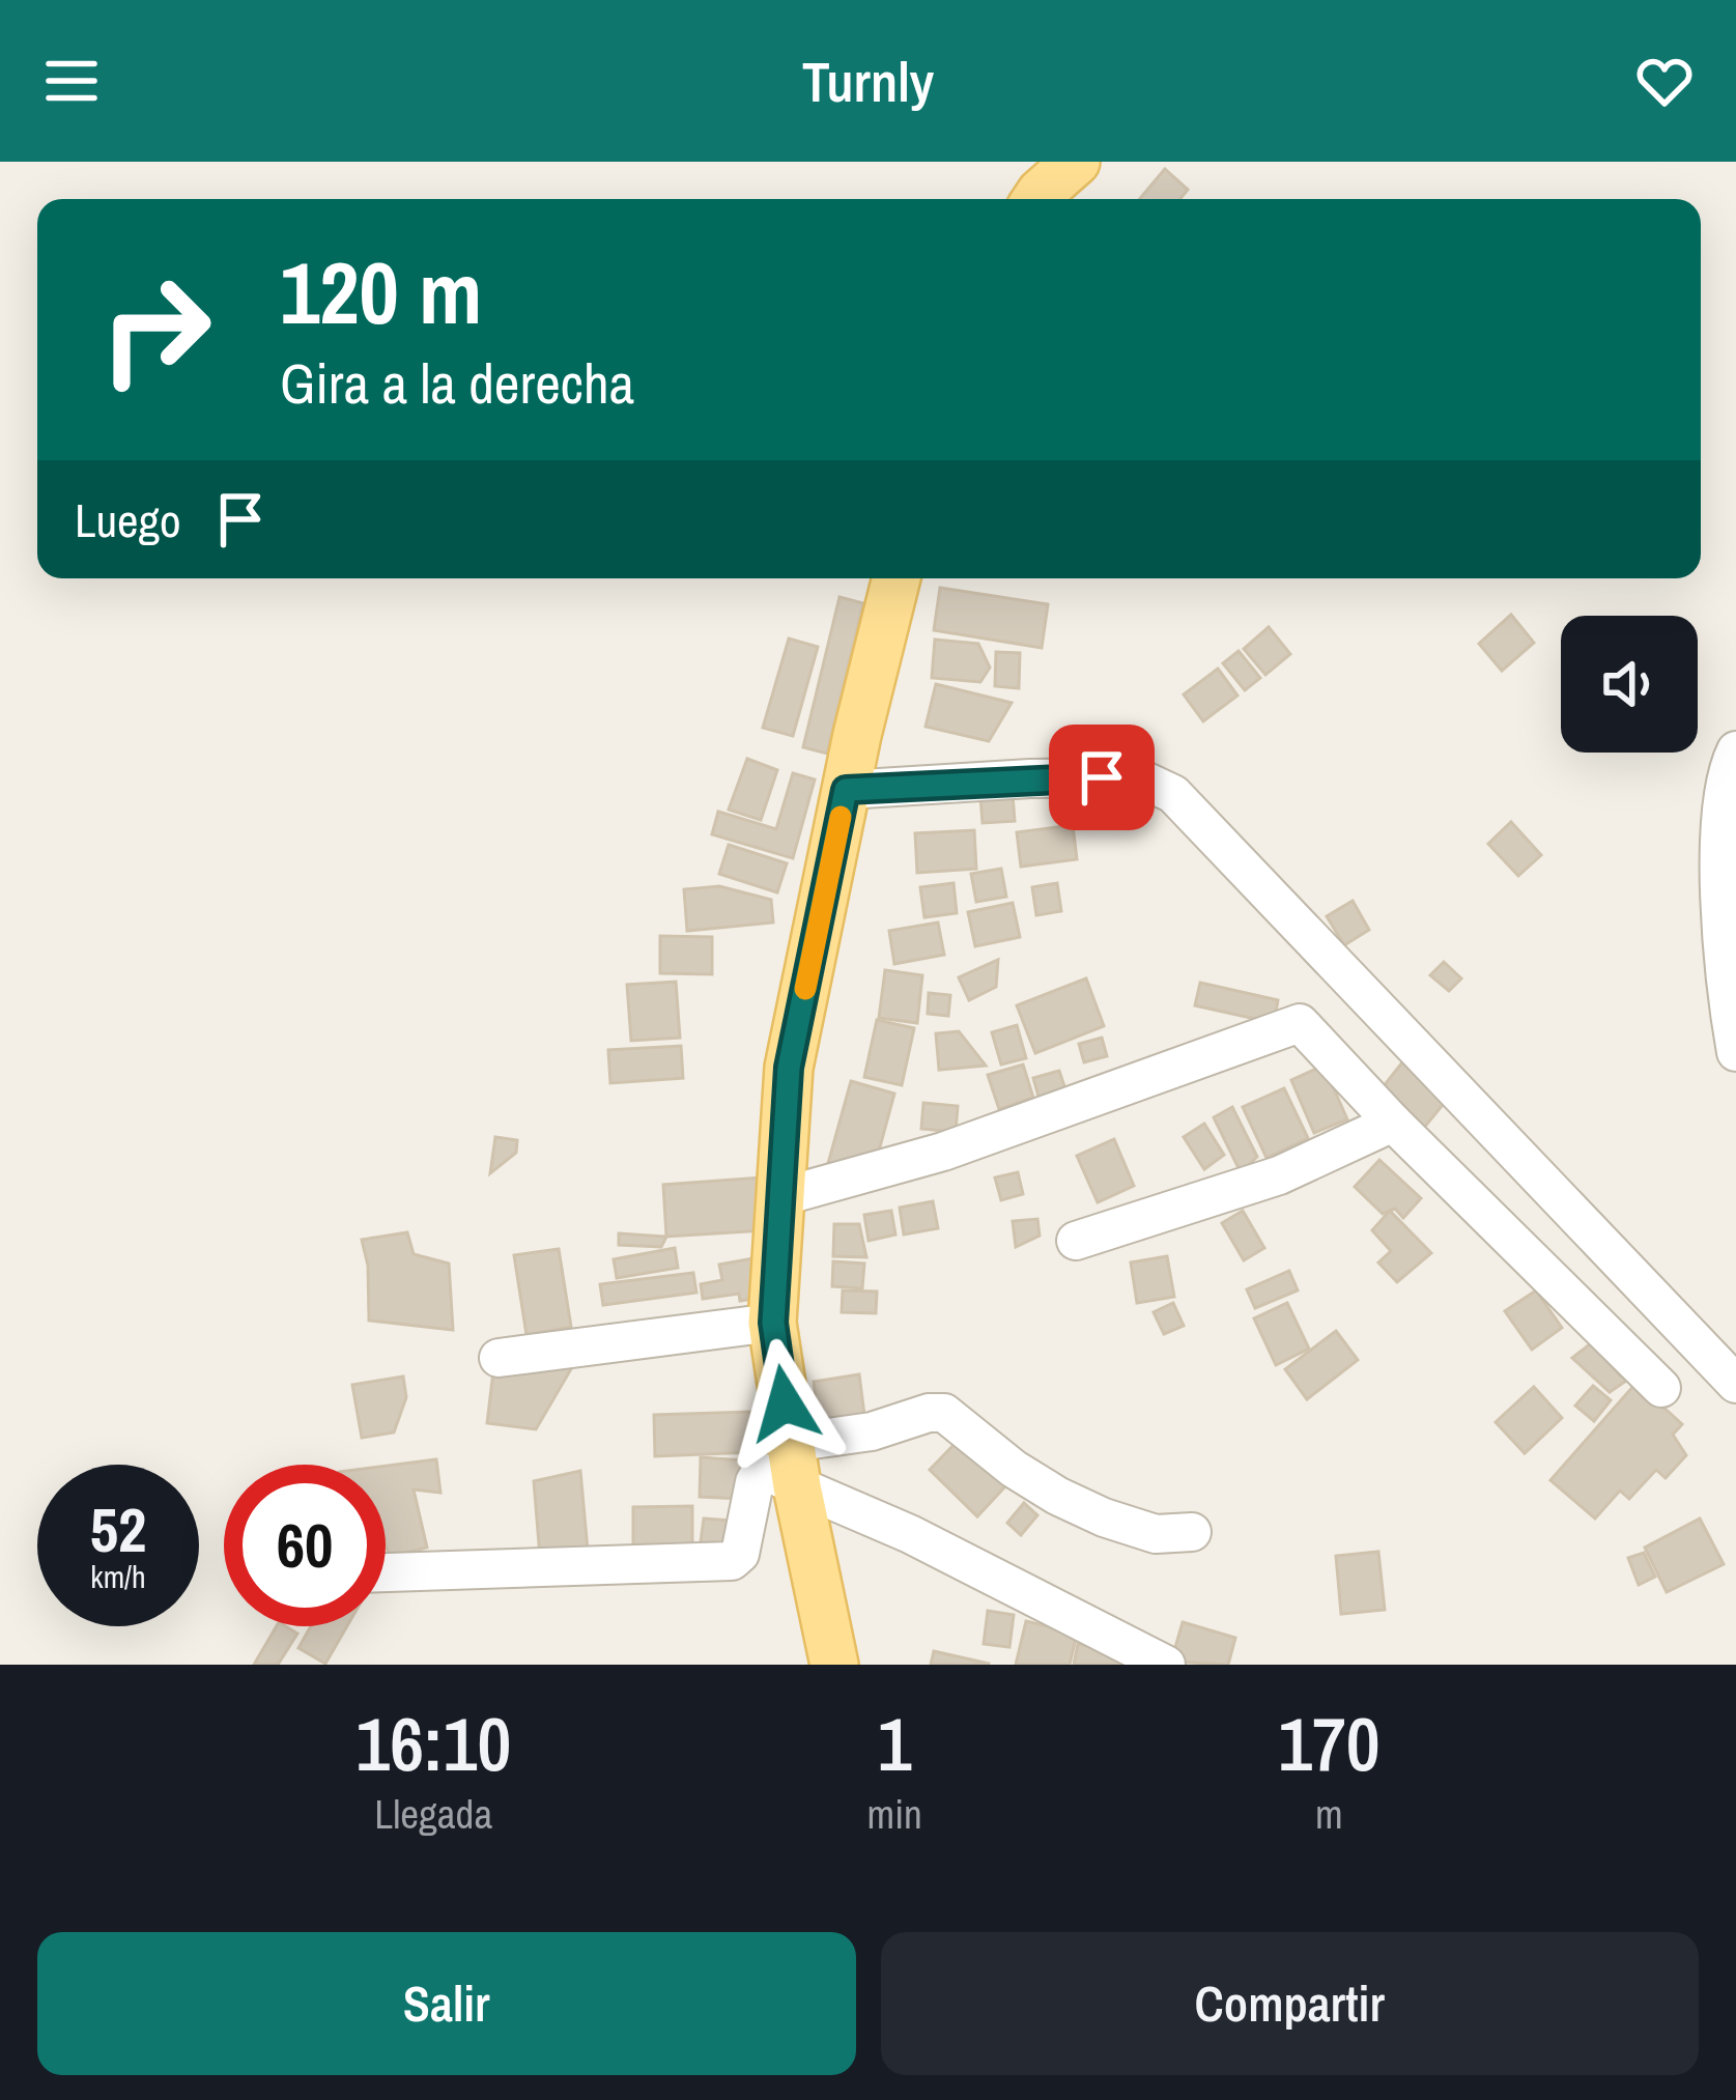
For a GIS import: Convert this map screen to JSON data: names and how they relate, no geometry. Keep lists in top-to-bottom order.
{
  "page": {
    "header": "Turnly",
    "turn": ["120 m", "Gira a la derecha"],
    "then": "Luego",
    "speed": "52 km/h",
    "limit": "60",
    "eta": [
      "16:10",
      "Llegada",
      "1",
      "min",
      "170",
      "m"
    ],
    "buttons": ["Salir", "Compartir"]
  }
}
